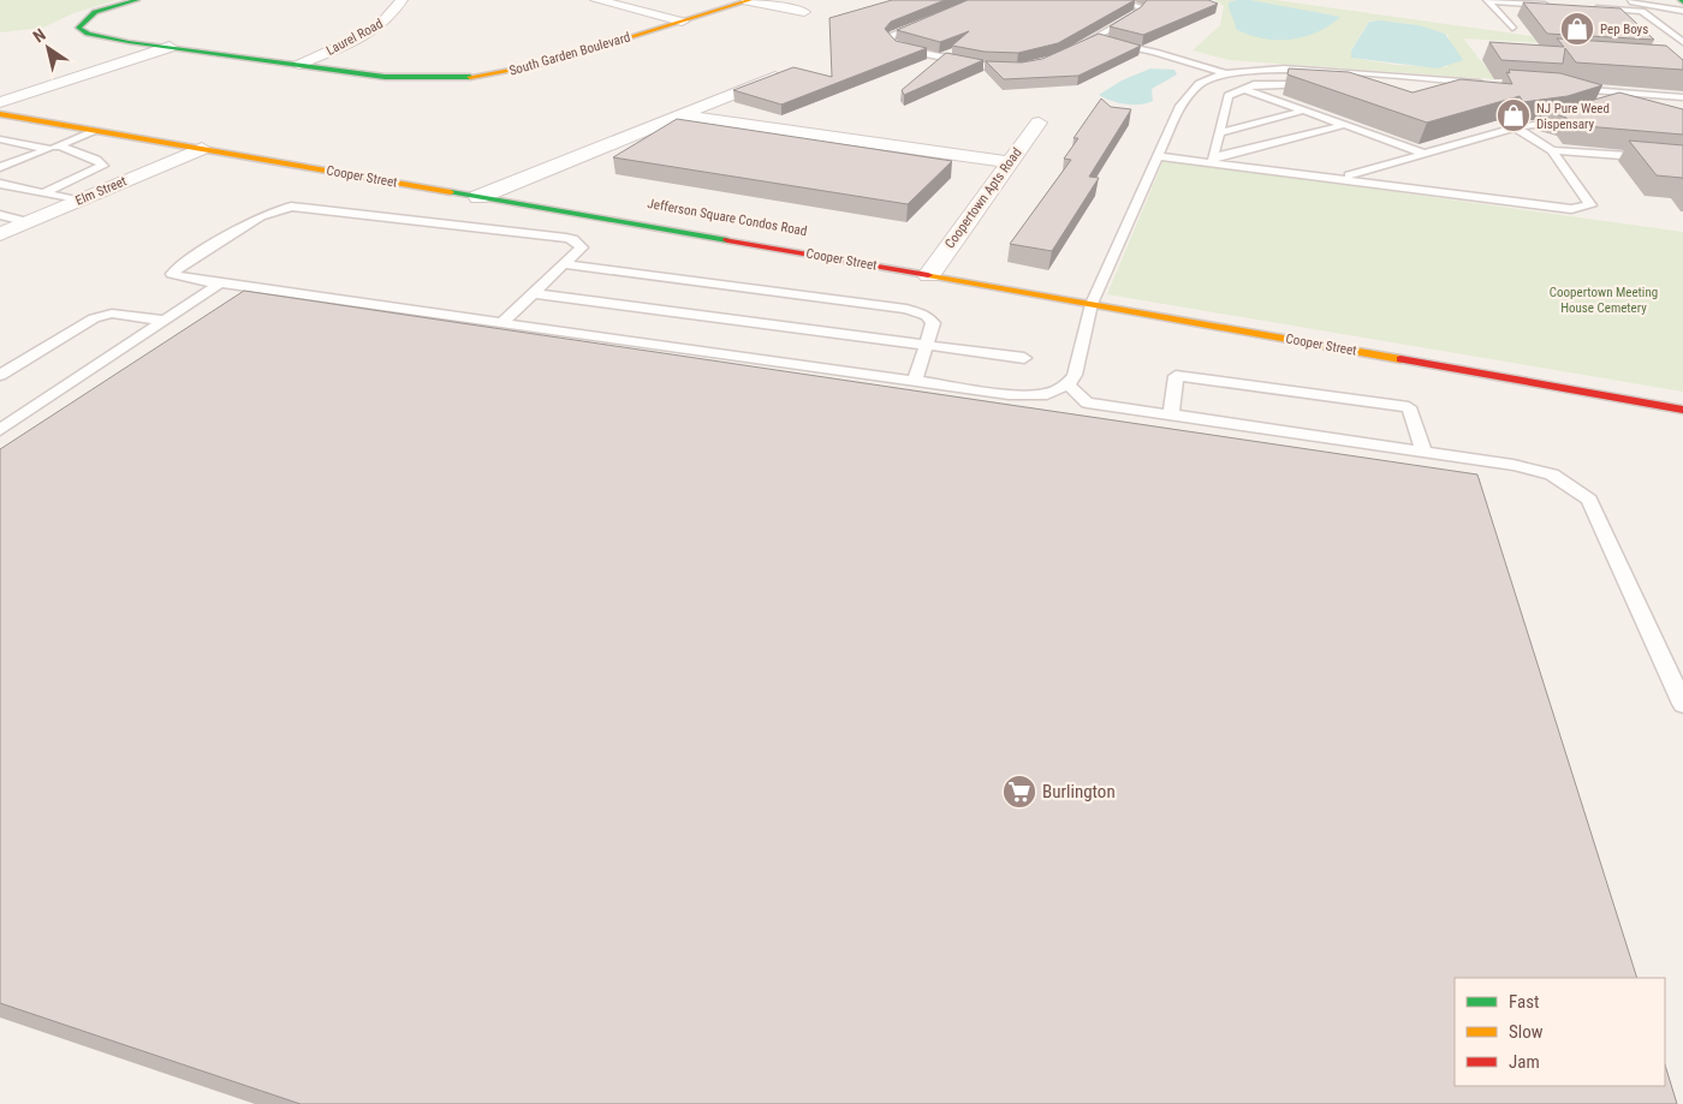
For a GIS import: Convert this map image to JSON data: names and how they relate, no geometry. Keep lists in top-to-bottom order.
{
  "streets": {
    "street": [
      "Laurel Road",
      "South Garden Boulevard",
      "Cooper Street",
      "Elm Street",
      "Coopertown Apts Road"
    ]
  },
  "crossings": [
    ["Laurel Road", "South Garden Boulevard"],
    ["Cooper Street", "Elm Street"],
    ["Cooper Street", "Coopertown Apts Road"]
  ],
  "parks": ["Coopertown Meeting House Cemetery"],
  "places": {
    "shop": ["Pep Boys", "NJ Pure Weed Dispensary"],
    "supermarket": ["Burlington"]
  },
  "legend": ["Fast", "Slow", "Jam"],
  "north": "top left"
}
